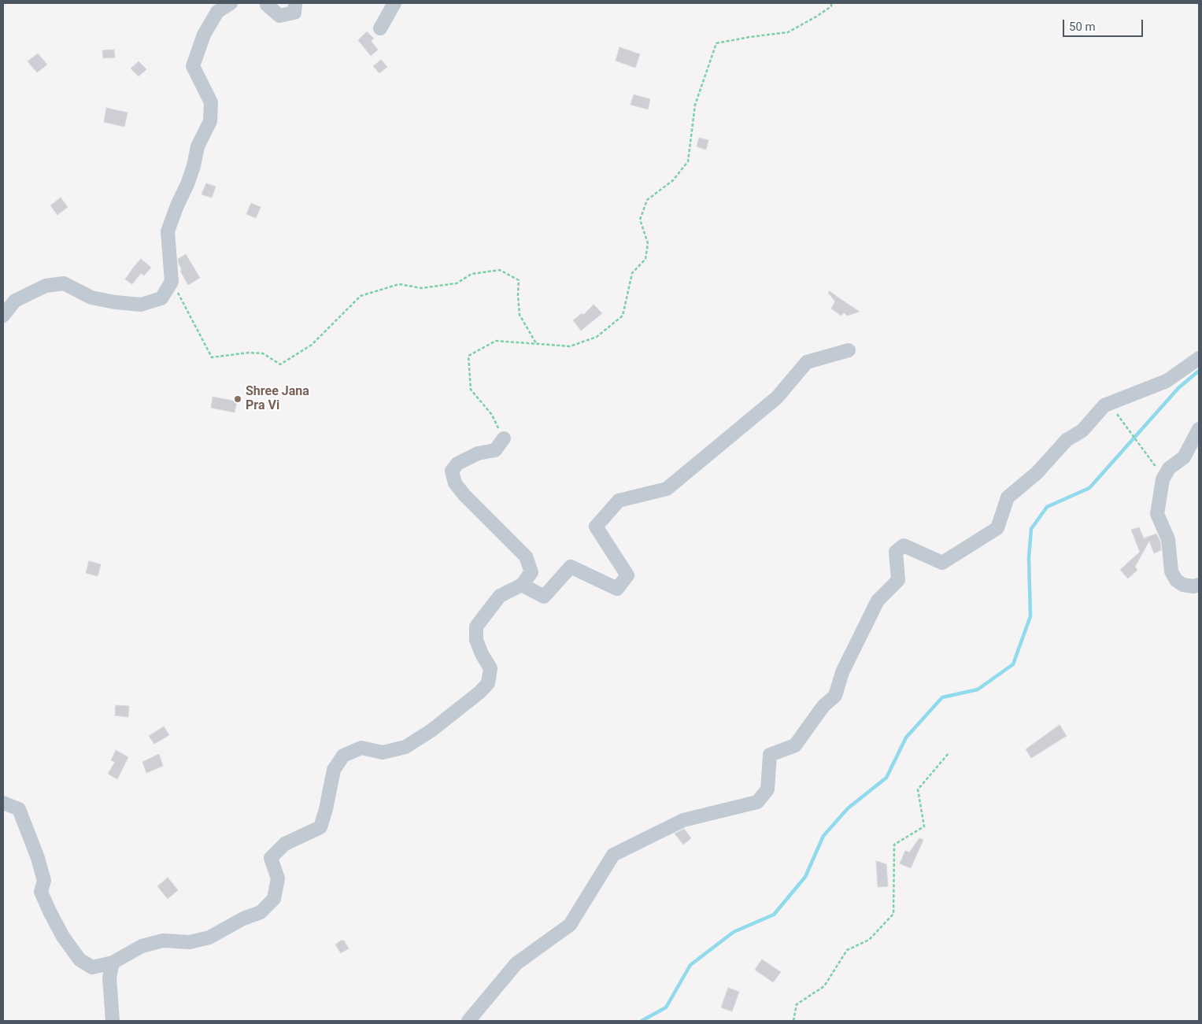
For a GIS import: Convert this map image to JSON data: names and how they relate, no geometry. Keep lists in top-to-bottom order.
{
  "places": ["Shree Jana Pra Vi"],
  "scale_bar": "50 m"
}
